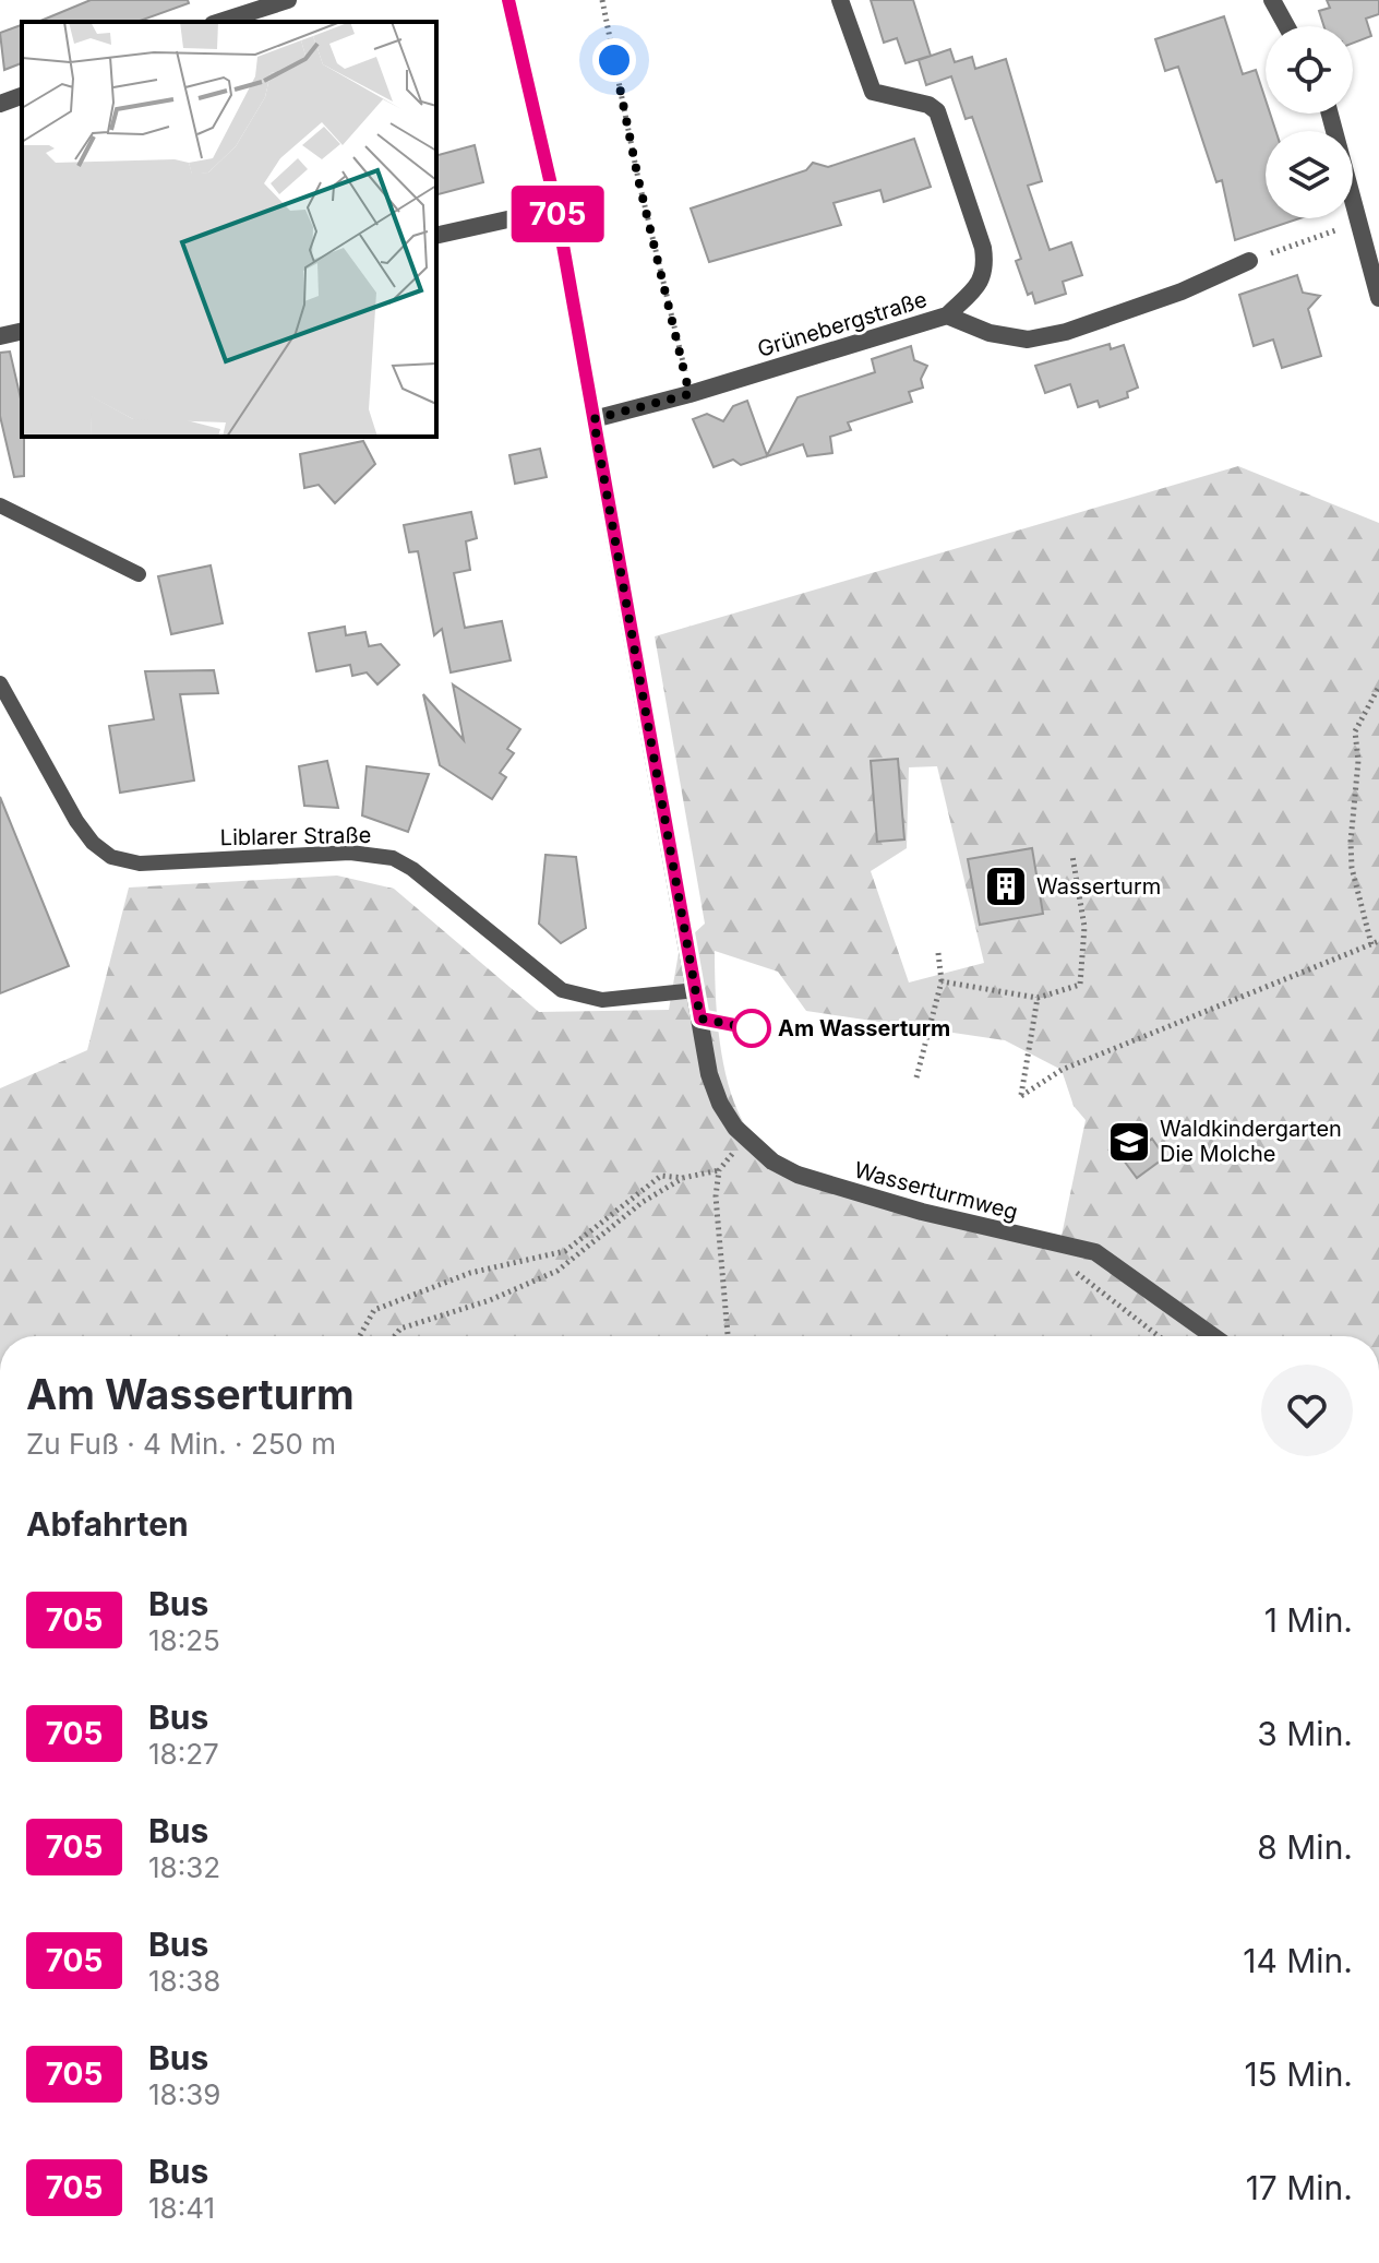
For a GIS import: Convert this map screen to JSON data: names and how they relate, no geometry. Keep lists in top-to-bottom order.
{
  "streets": {
    "street": ["Grünebergstraße", "Wasserturmweg"],
    "lane": ["Liblarer Straße"]
  },
  "places": {
    "building": ["Wasserturm"],
    "other": ["Am Wasserturm"],
    "school or university": ["Waldkindergarten Die Molche"]
  },
  "lines": ["bus line 705"],
  "page": {
    "on_map": "705",
    "heading": [
      ["Am Wasserturm", "Zu Fuß · 4 Min. · 250 m"],
      "Abfahrten"
    ],
    "list": [
      {
        "mark": "705",
        "name": "Bus",
        "note": "18:25",
        "value": "1 Min."
      },
      {
        "mark": "705",
        "name": "Bus",
        "note": "18:27",
        "value": "3 Min."
      },
      {
        "mark": "705",
        "name": "Bus",
        "note": "18:32",
        "value": "8 Min."
      },
      {
        "mark": "705",
        "name": "Bus",
        "note": "18:38",
        "value": "14 Min."
      },
      {
        "mark": "705",
        "name": "Bus",
        "note": "18:39",
        "value": "15 Min."
      },
      {
        "mark": "705",
        "name": "Bus",
        "note": "18:41",
        "value": "17 Min."
      }
    ]
  }
}
